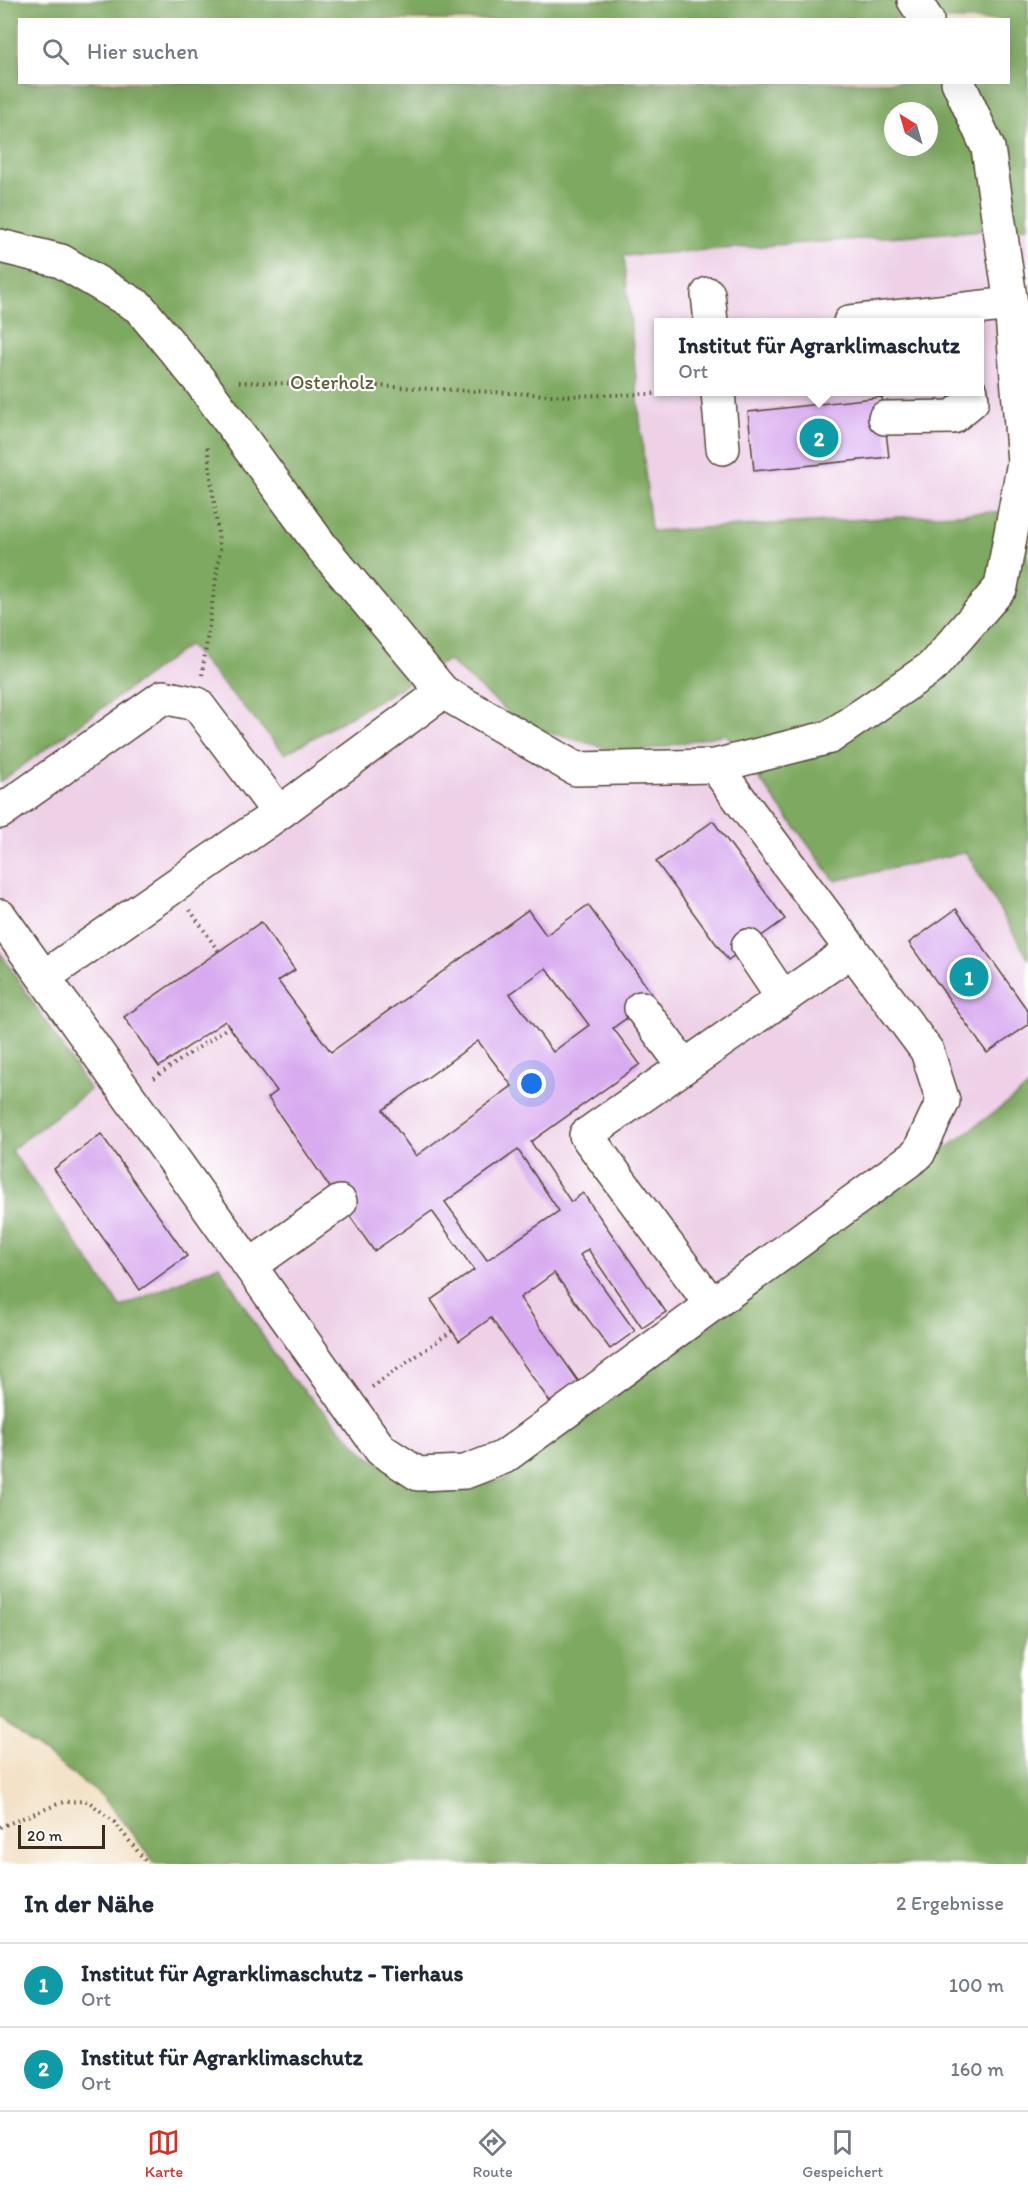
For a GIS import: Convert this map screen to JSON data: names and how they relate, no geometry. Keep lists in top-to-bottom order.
{
  "parks": ["Osterholz"],
  "scale_bar": "20 m",
  "north": "top left",
  "page": {
    "search": "Hier suchen",
    "popup": ["Institut für Agrarklimaschutz", "Ort"],
    "pins": ["2", "1"],
    "scale": "20 m",
    "heading": ["In der Nähe", "2 Ergebnisse"],
    "list": [
      {
        "mark": "1",
        "name": "Institut für Agrarklimaschutz - Tierhaus",
        "note": "Ort",
        "value": "100 m"
      },
      {
        "mark": "2",
        "name": "Institut für Agrarklimaschutz",
        "note": "Ort",
        "value": "160 m"
      }
    ],
    "nav": ["Karte", "Route", "Gespeichert"]
  }
}
